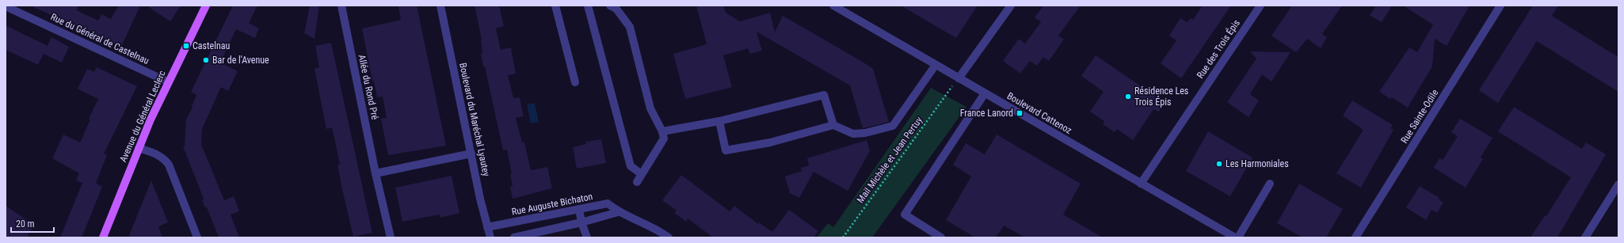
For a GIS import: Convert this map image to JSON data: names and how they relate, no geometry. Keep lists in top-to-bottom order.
{
  "streets": {
    "main road": ["Avenue du Général Leclerc"],
    "street": [
      "Rue du Général de Castelnau",
      "Rue des Trois Épis",
      "Allée du Rond Pré",
      "Boulevard Cattenoz",
      "Rue Sainte-Odile",
      "Boulevard du Maréchal Lyautey",
      "Rue Auguste Bichaton"
    ],
    "path": ["Mail Michèle et Jean Pertuy"]
  },
  "crossings": [
    ["Rue du Général de Castelnau", "Avenue du Général Leclerc"],
    ["Rue des Trois Épis", "Boulevard Cattenoz"],
    ["Boulevard du Maréchal Lyautey", "Rue Auguste Bichaton"]
  ],
  "places": {
    "transit": ["Castelnau", "France Lanord"],
    "other": ["Bar de l'Avenue", "Résidence Les Trois Épis", "Les Harmoniales"]
  },
  "scale_bar": "20 m"
}
